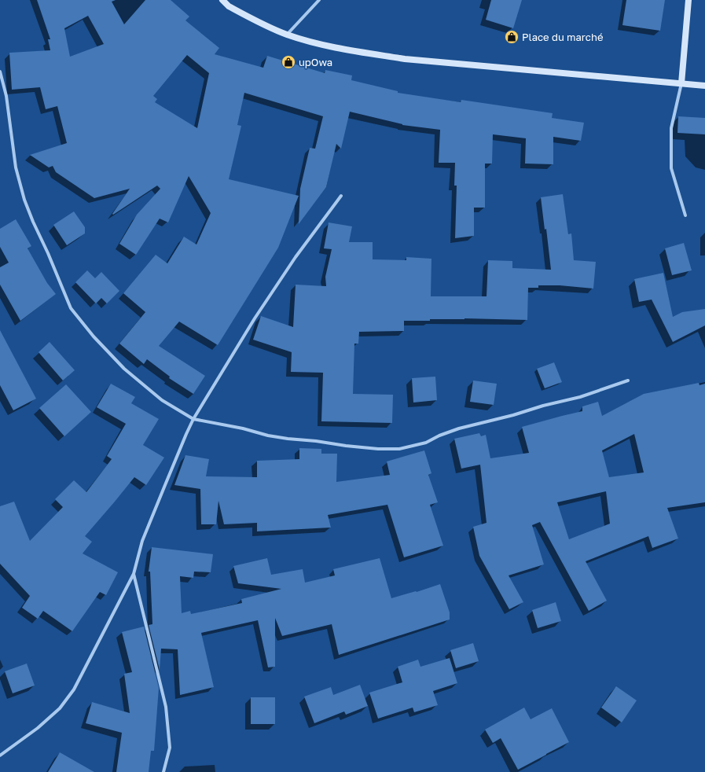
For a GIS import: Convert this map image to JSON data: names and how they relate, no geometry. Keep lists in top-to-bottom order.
{
  "places": {
    "shop": ["Place du marché", "upOwa"]
  }
}
